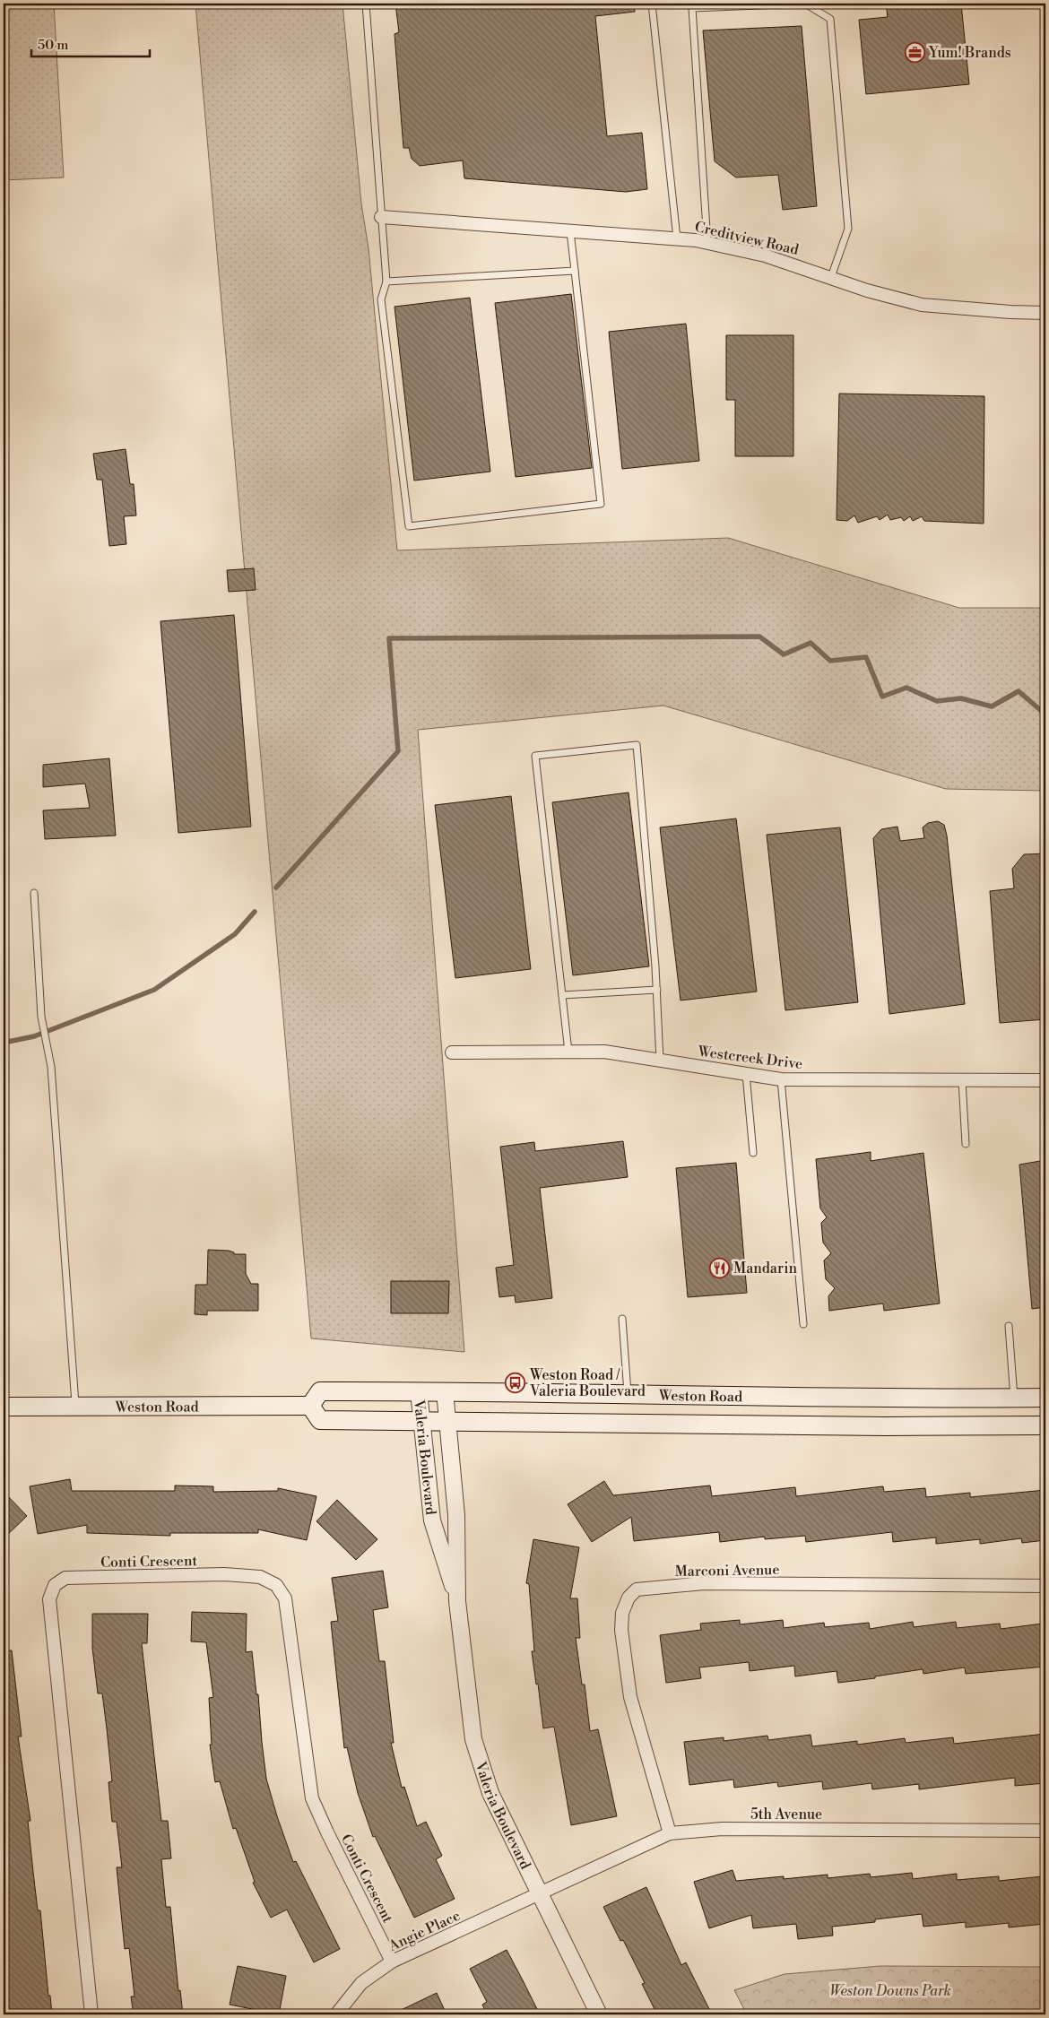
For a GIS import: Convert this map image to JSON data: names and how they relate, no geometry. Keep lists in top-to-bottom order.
{
  "streets": {
    "main road": ["Weston Road"],
    "street": [
      "Creditview Road",
      "Westcreek Drive",
      "Valeria Boulevard",
      "Conti Crescent",
      "Marconi Avenue",
      "5th Avenue",
      "Angie Place"
    ]
  },
  "crossings": [
    ["Weston Road", "Valeria Boulevard"],
    ["Valeria Boulevard", "5th Avenue"],
    ["Valeria Boulevard", "Angie Place"],
    ["Conti Crescent", "Angie Place"],
    ["Marconi Avenue", "5th Avenue"],
    ["5th Avenue", "Angie Place"]
  ],
  "parks": ["Weston Downs Park"],
  "places": {
    "office": ["Yum! Brands"],
    "restaurant": ["Mandarin"],
    "bus stop": ["Weston Road / Valeria Boulevard"]
  },
  "scale_bar": "50 m"
}
